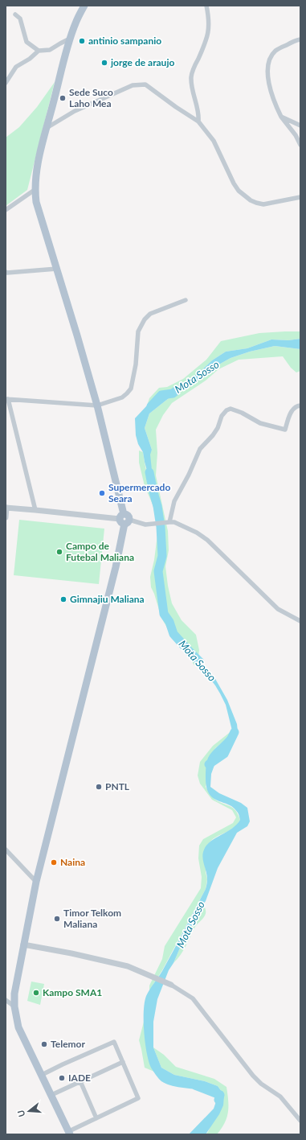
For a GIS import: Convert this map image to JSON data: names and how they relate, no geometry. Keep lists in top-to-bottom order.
{
  "water": ["Mota Sosso"],
  "places": [
    "antinio sampanio",
    "jorge de araujo",
    "Sede Suco Laho Mea",
    "Supermercado Seara",
    "Campo de Futebal Maliana",
    "Gimnajiu Maliana",
    "PNTL",
    "Naina",
    "Timor Telkom Maliana",
    "Kampo SMA1",
    "Telemor",
    "IADE"
  ],
  "north": "left"
}
